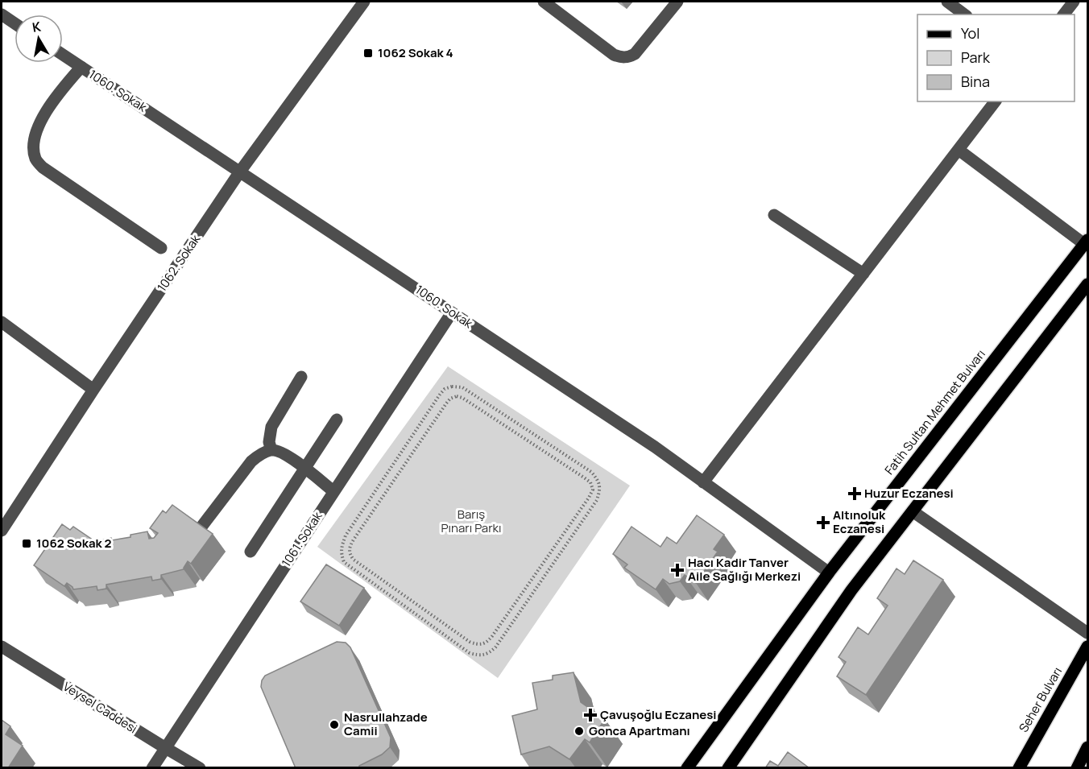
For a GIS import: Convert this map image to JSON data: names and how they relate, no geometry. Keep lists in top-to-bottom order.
{
  "streets": {
    "main road": ["Fatih Sultan Mehmet Bulvarı", "Seher Bulvarı"],
    "street": [
      "1060. Sokak",
      "1062. Sokak",
      "1061. Sokak",
      "Veysel Caddesi"
    ]
  },
  "crossings": [
    ["1060. Sokak", "1062. Sokak"],
    ["1060. Sokak", "Fatih Sultan Mehmet Bulvarı"],
    ["1060. Sokak", "1061. Sokak"],
    ["1061. Sokak", "Veysel Caddesi"]
  ],
  "parks": ["Barış Pınarı Parkı"],
  "places": {
    "transit": ["1062 Sokak 4", "1062 Sokak 2"],
    "health": [
      "Huzur Eczanesi",
      "Altınoluk Eczanesi",
      "Hacı Kadir Tanver Aile Sağlığı Merkezi",
      "Çavuşoğlu Eczanesi"
    ],
    "other": ["Nasrullahzade Camii", "Gonca Apartmanı"]
  },
  "legend": ["Yol", "Park", "Bina"],
  "north": "top"
}
